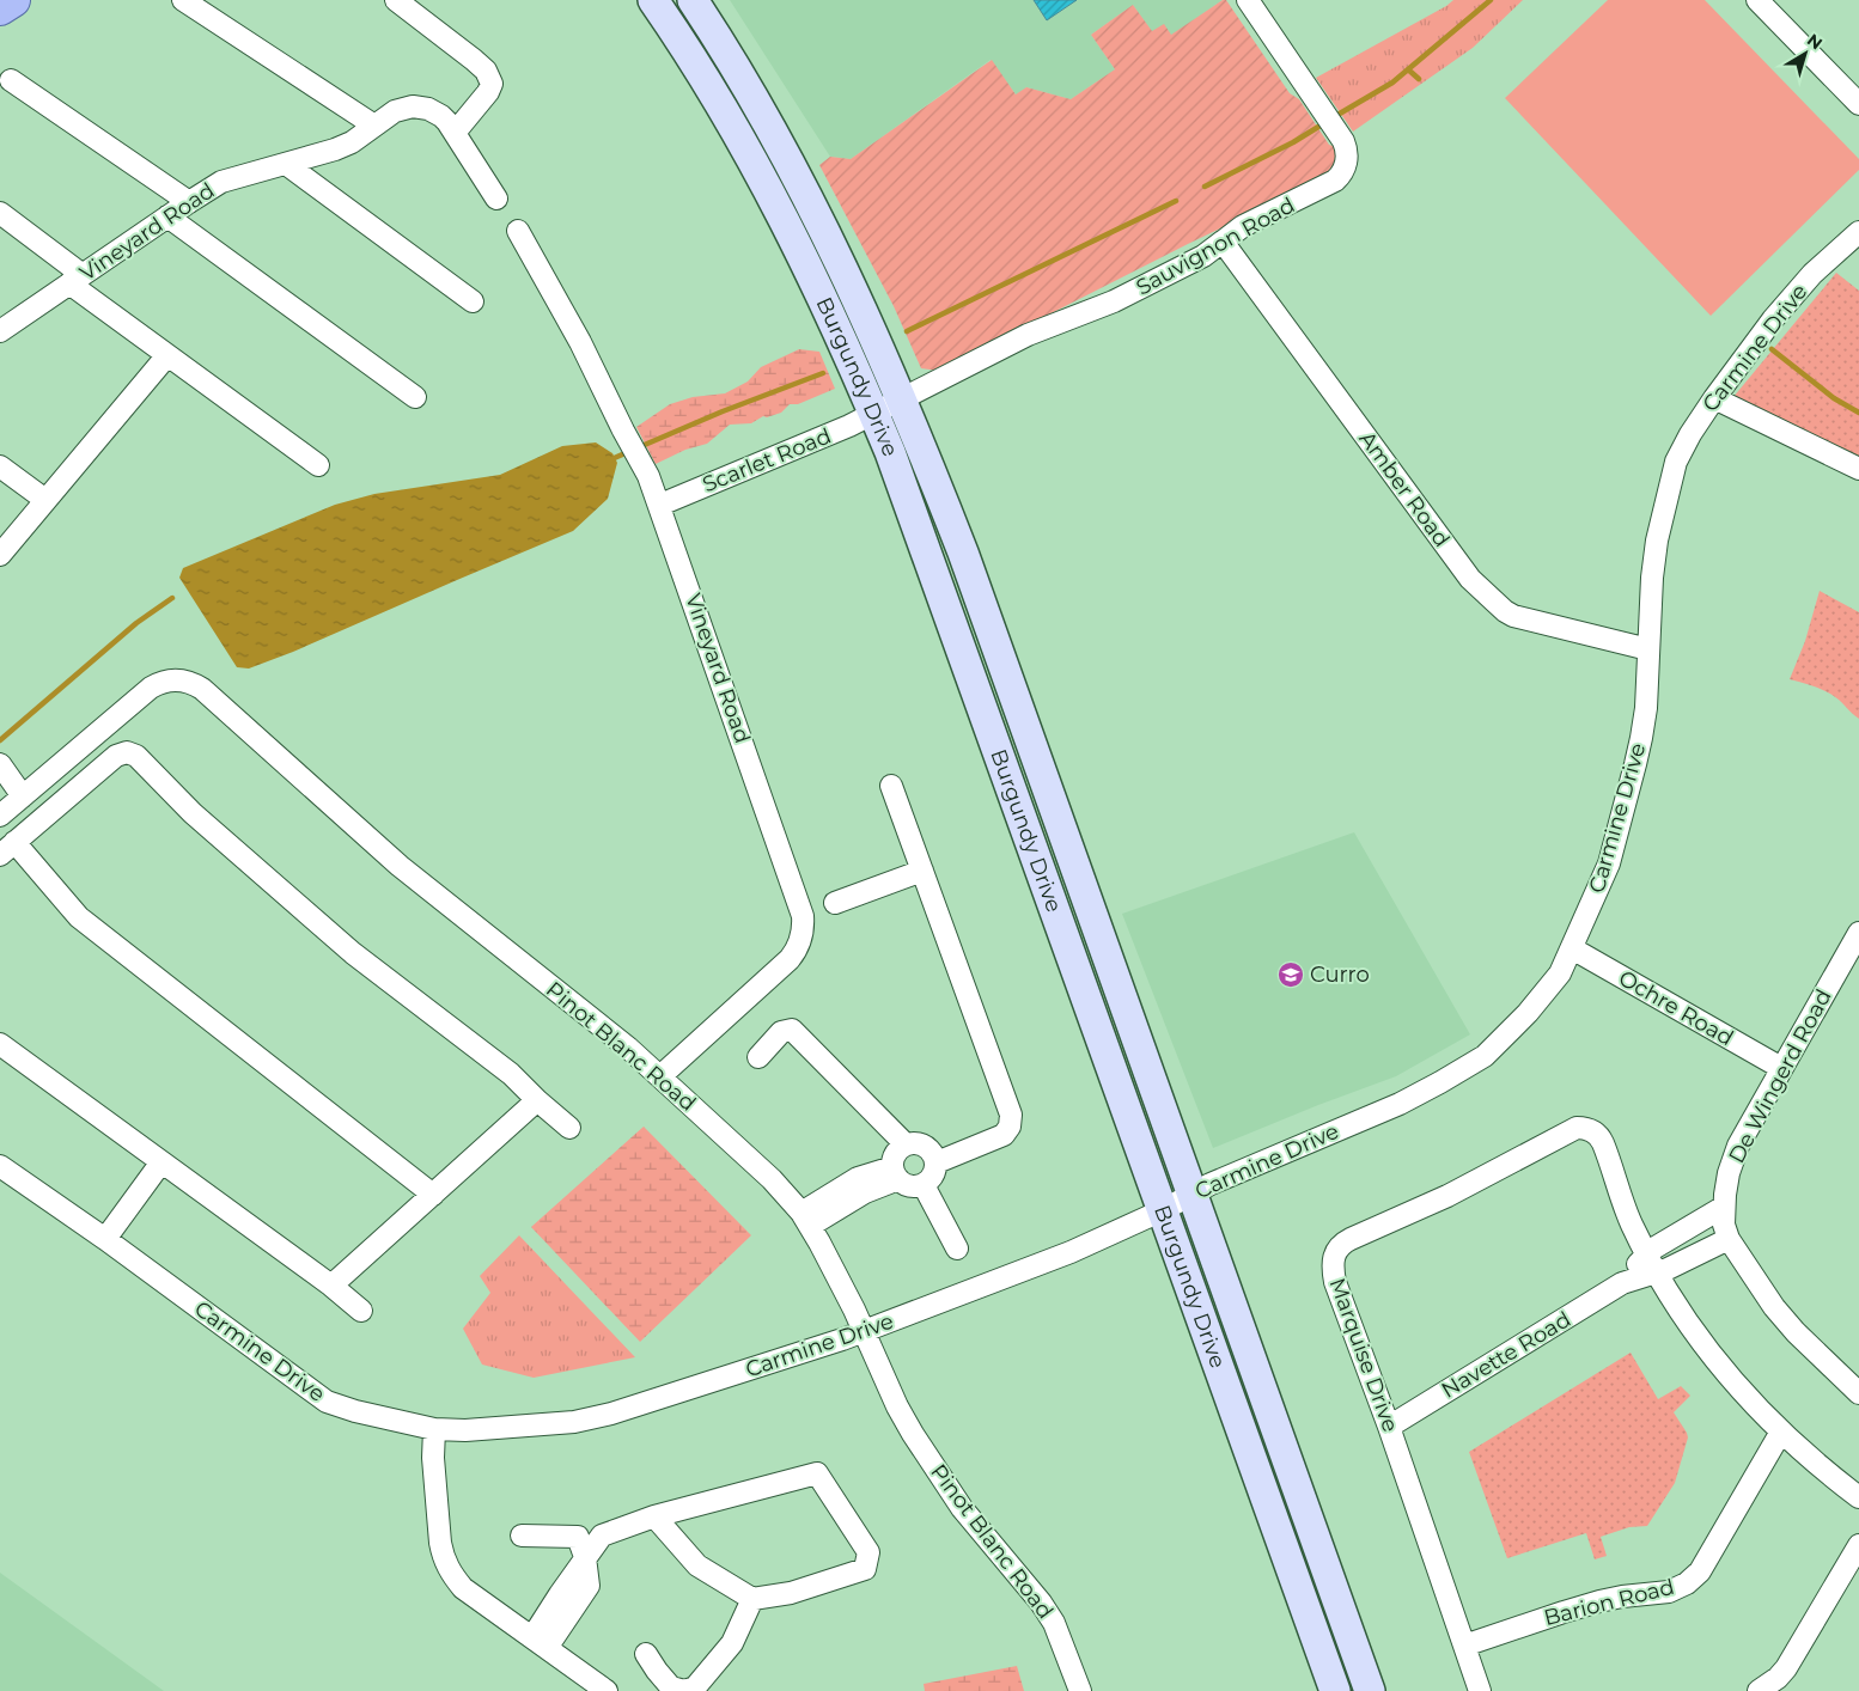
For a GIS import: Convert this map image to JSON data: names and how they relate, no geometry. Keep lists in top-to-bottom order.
{
  "streets": {
    "main road": ["Burgundy Drive"],
    "street": [
      "Vineyard Road",
      "Sauvignon Road",
      "Carmine Drive",
      "Scarlet Road",
      "Amber Road",
      "Ochre Road",
      "Pinot Blanc Road",
      "De Wingerd Road",
      "Marquise Drive",
      "Navette Road",
      "Barion Road"
    ]
  },
  "crossings": [
    ["Vineyard Road", "Scarlet Road"],
    ["Vineyard Road", "Pinot Blanc Road"],
    ["Sauvignon Road", "Burgundy Drive"],
    ["Sauvignon Road", "Scarlet Road"],
    ["Sauvignon Road", "Amber Road"],
    ["Carmine Drive", "Burgundy Drive"],
    ["Carmine Drive", "Amber Road"],
    ["Carmine Drive", "Ochre Road"],
    ["Carmine Drive", "Pinot Blanc Road"],
    ["Burgundy Drive", "Scarlet Road"],
    ["Ochre Road", "De Wingerd Road"],
    ["Marquise Drive", "Navette Road"],
    ["Marquise Drive", "Barion Road"]
  ],
  "places": {
    "school or university": ["Curro"]
  },
  "north": "top right"
}
